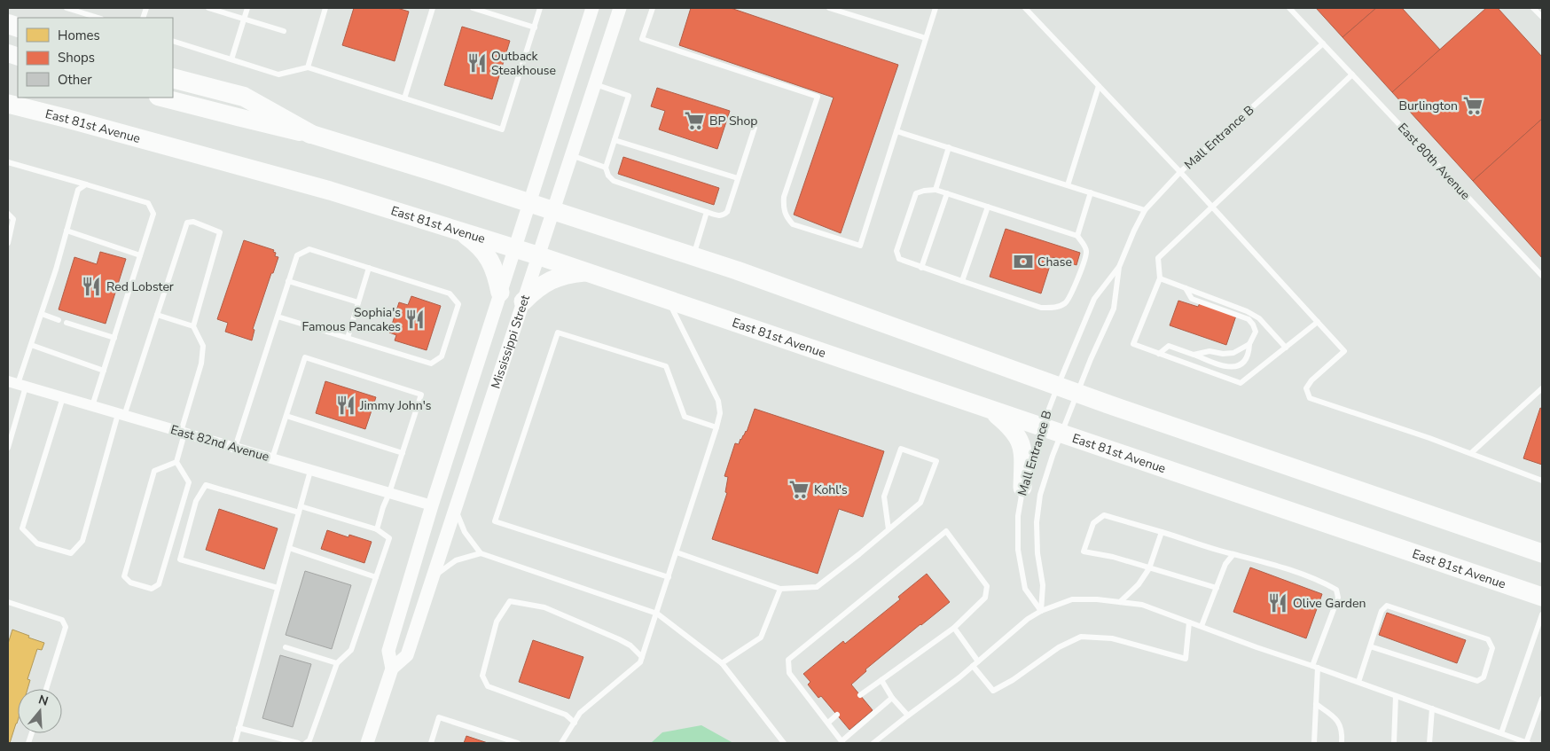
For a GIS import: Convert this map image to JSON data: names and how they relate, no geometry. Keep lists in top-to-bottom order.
{
  "streets": {
    "highway": ["East 81st Avenue"],
    "street": ["Mississippi Street", "East 82nd Avenue"],
    "lane": ["Mall Entrance B", "East 80th Avenue"]
  },
  "crossings": [
    ["East 81st Avenue", "Mall Entrance B"],
    ["East 81st Avenue", "Mississippi Street"],
    ["Mall Entrance B", "East 80th Avenue"],
    ["Mississippi Street", "East 82nd Avenue"]
  ],
  "places": {
    "restaurant": [
      "Outback Steakhouse",
      "Red Lobster",
      "Sophia's Famous Pancakes",
      "Jimmy John's",
      "Olive Garden"
    ],
    "supermarket": ["Burlington", "BP Shop", "Kohl's"],
    "bank": ["Chase"]
  },
  "legend": ["Homes", "Shops", "Other"],
  "north": "top"
}
